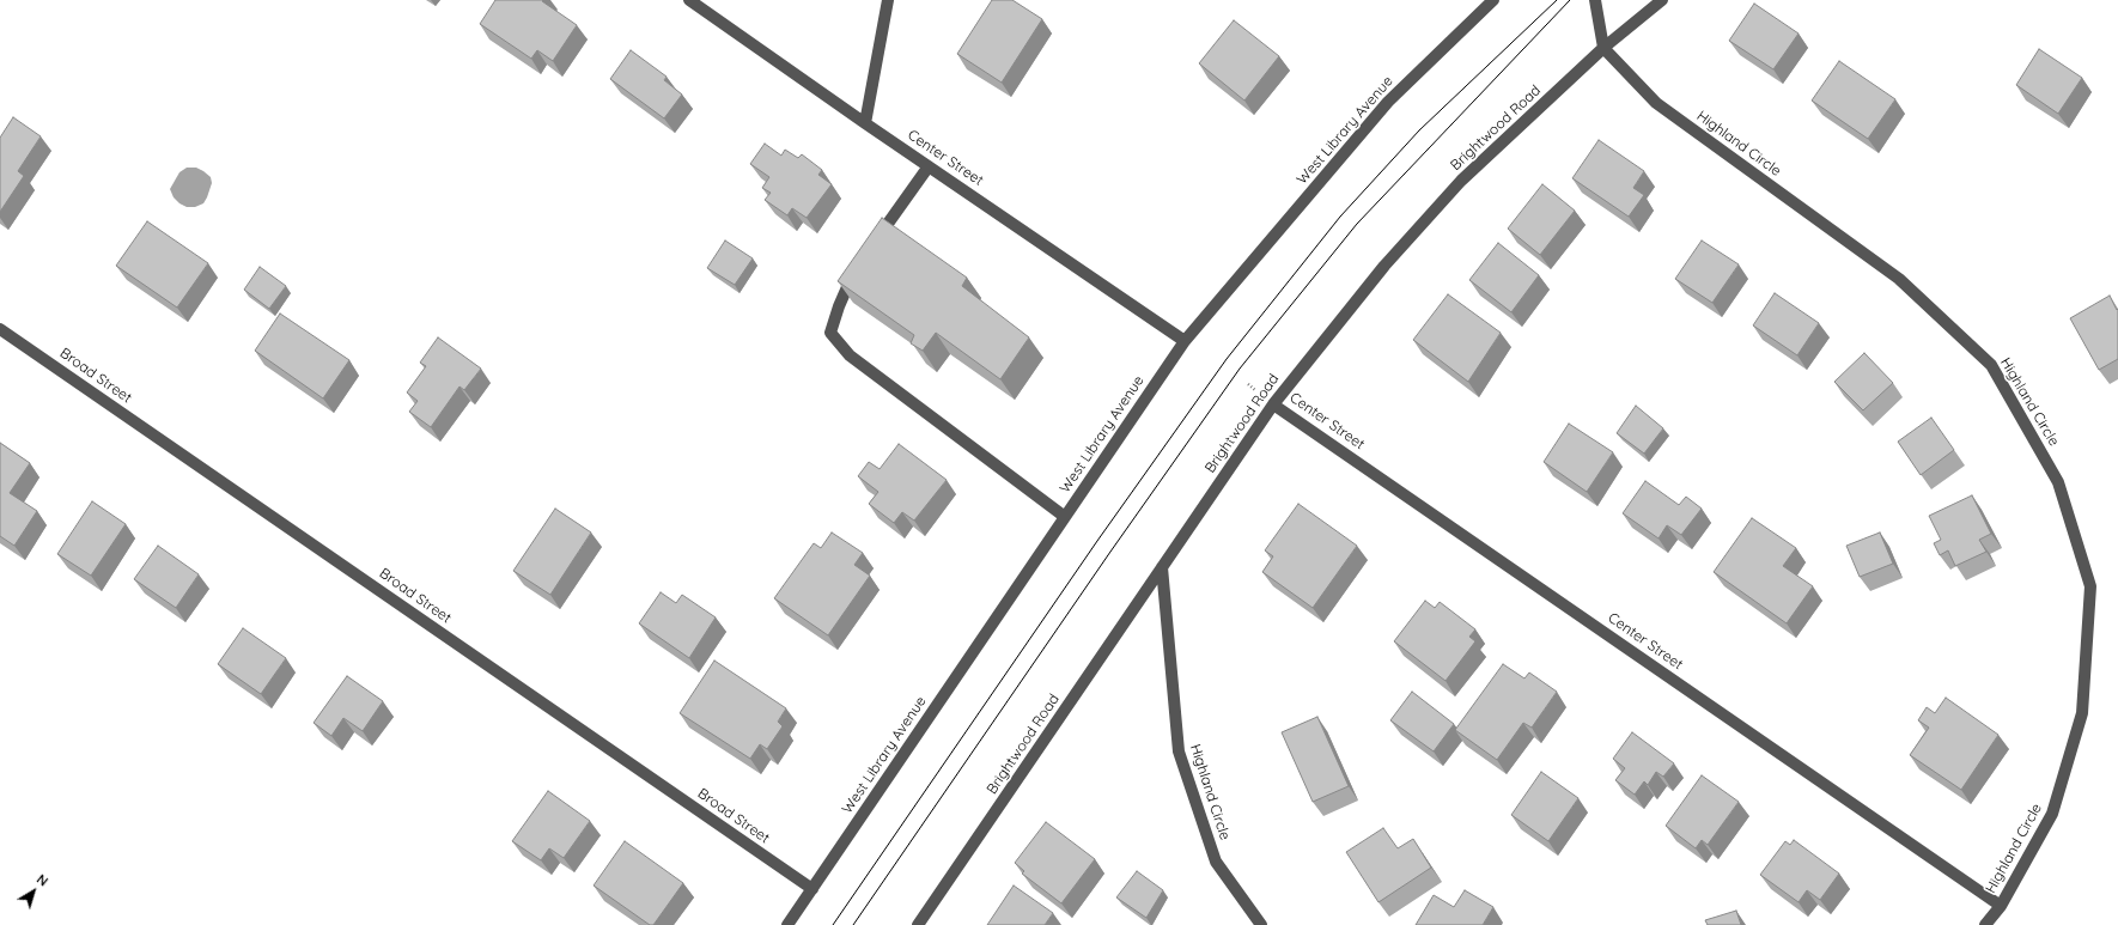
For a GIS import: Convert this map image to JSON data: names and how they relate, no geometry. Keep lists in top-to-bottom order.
{
  "streets": {
    "street": [
      "Brightwood Road",
      "West Library Avenue",
      "Highland Circle",
      "Center Street",
      "Broad Street"
    ]
  },
  "crossings": [
    ["Brightwood Road", "Highland Circle"],
    ["Brightwood Road", "Center Street"],
    ["West Library Avenue", "Center Street"],
    ["West Library Avenue", "Broad Street"],
    ["Highland Circle", "Center Street"]
  ],
  "north": "top right"
}
